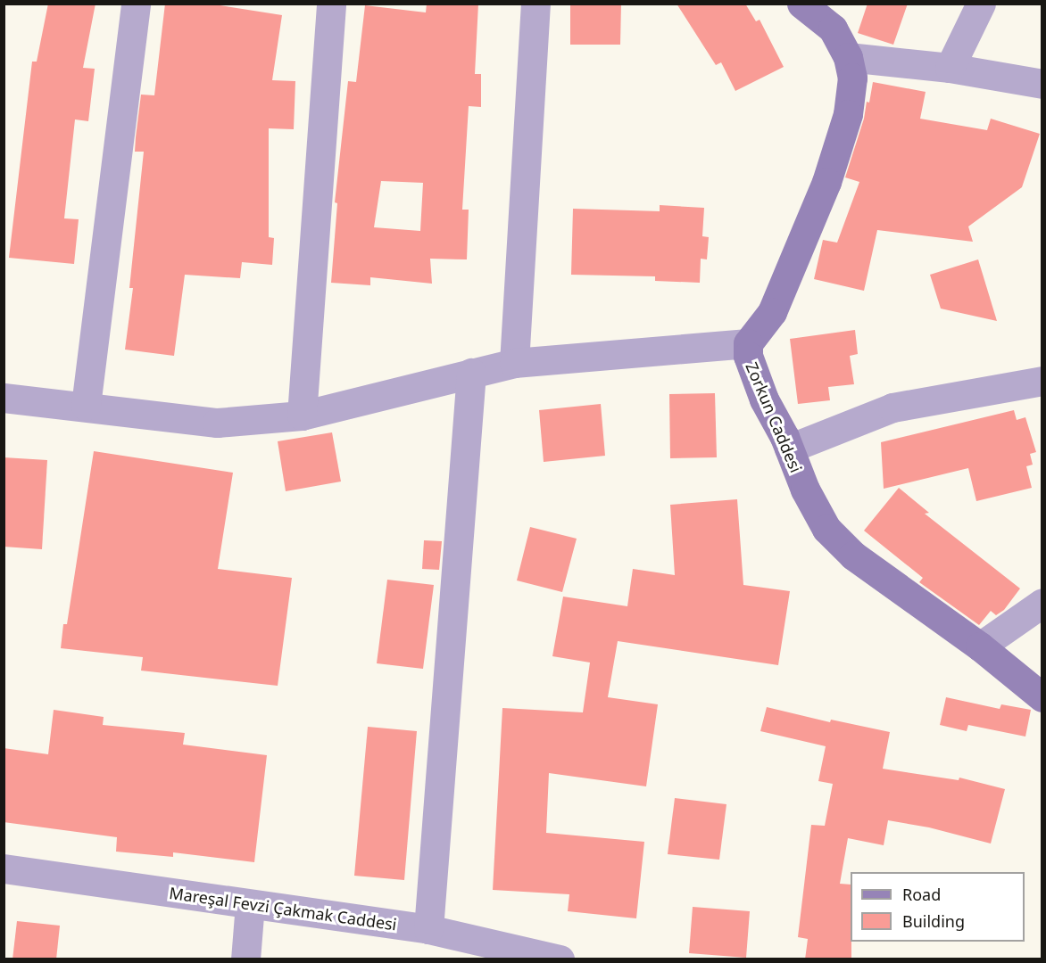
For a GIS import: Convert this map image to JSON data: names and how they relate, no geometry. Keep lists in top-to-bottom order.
{
  "streets": {
    "street": ["Zorkun Caddesi", "Mareşal Fevzi Çakmak Caddesi"]
  },
  "legend": ["Road", "Building"]
}
